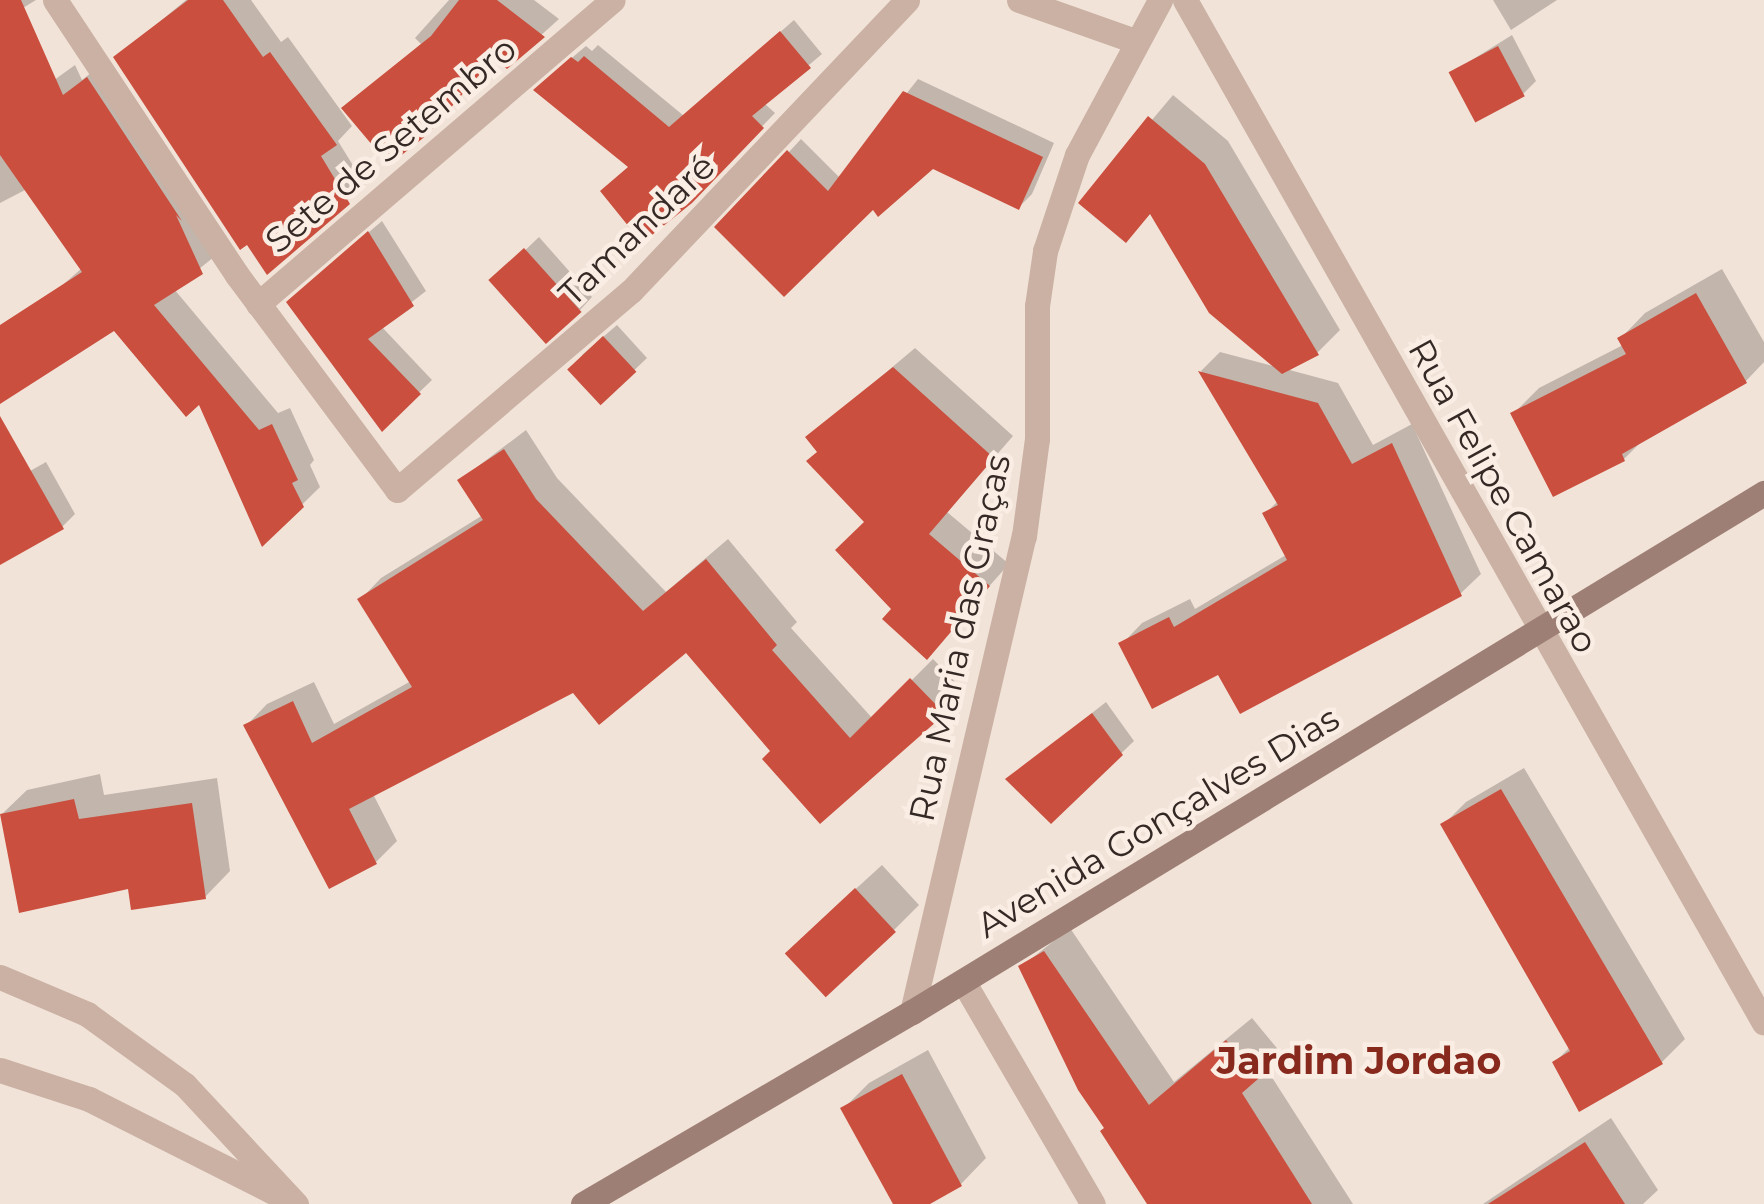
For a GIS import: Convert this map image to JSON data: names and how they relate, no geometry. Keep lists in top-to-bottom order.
{
  "streets": {
    "street": [
      "Sete de Setembro",
      "Tamandaré",
      "Rua Felipe Camarao",
      "Rua Maria das Graças",
      "Avenida Gonçalves Dias"
    ]
  },
  "crossings": [
    ["Sete de Setembro", "Tamandaré"],
    ["Rua Felipe Camarao", "Avenida Gonçalves Dias"],
    ["Rua Maria das Graças", "Avenida Gonçalves Dias"]
  ],
  "districts": ["Jardim Jordao"]
}
